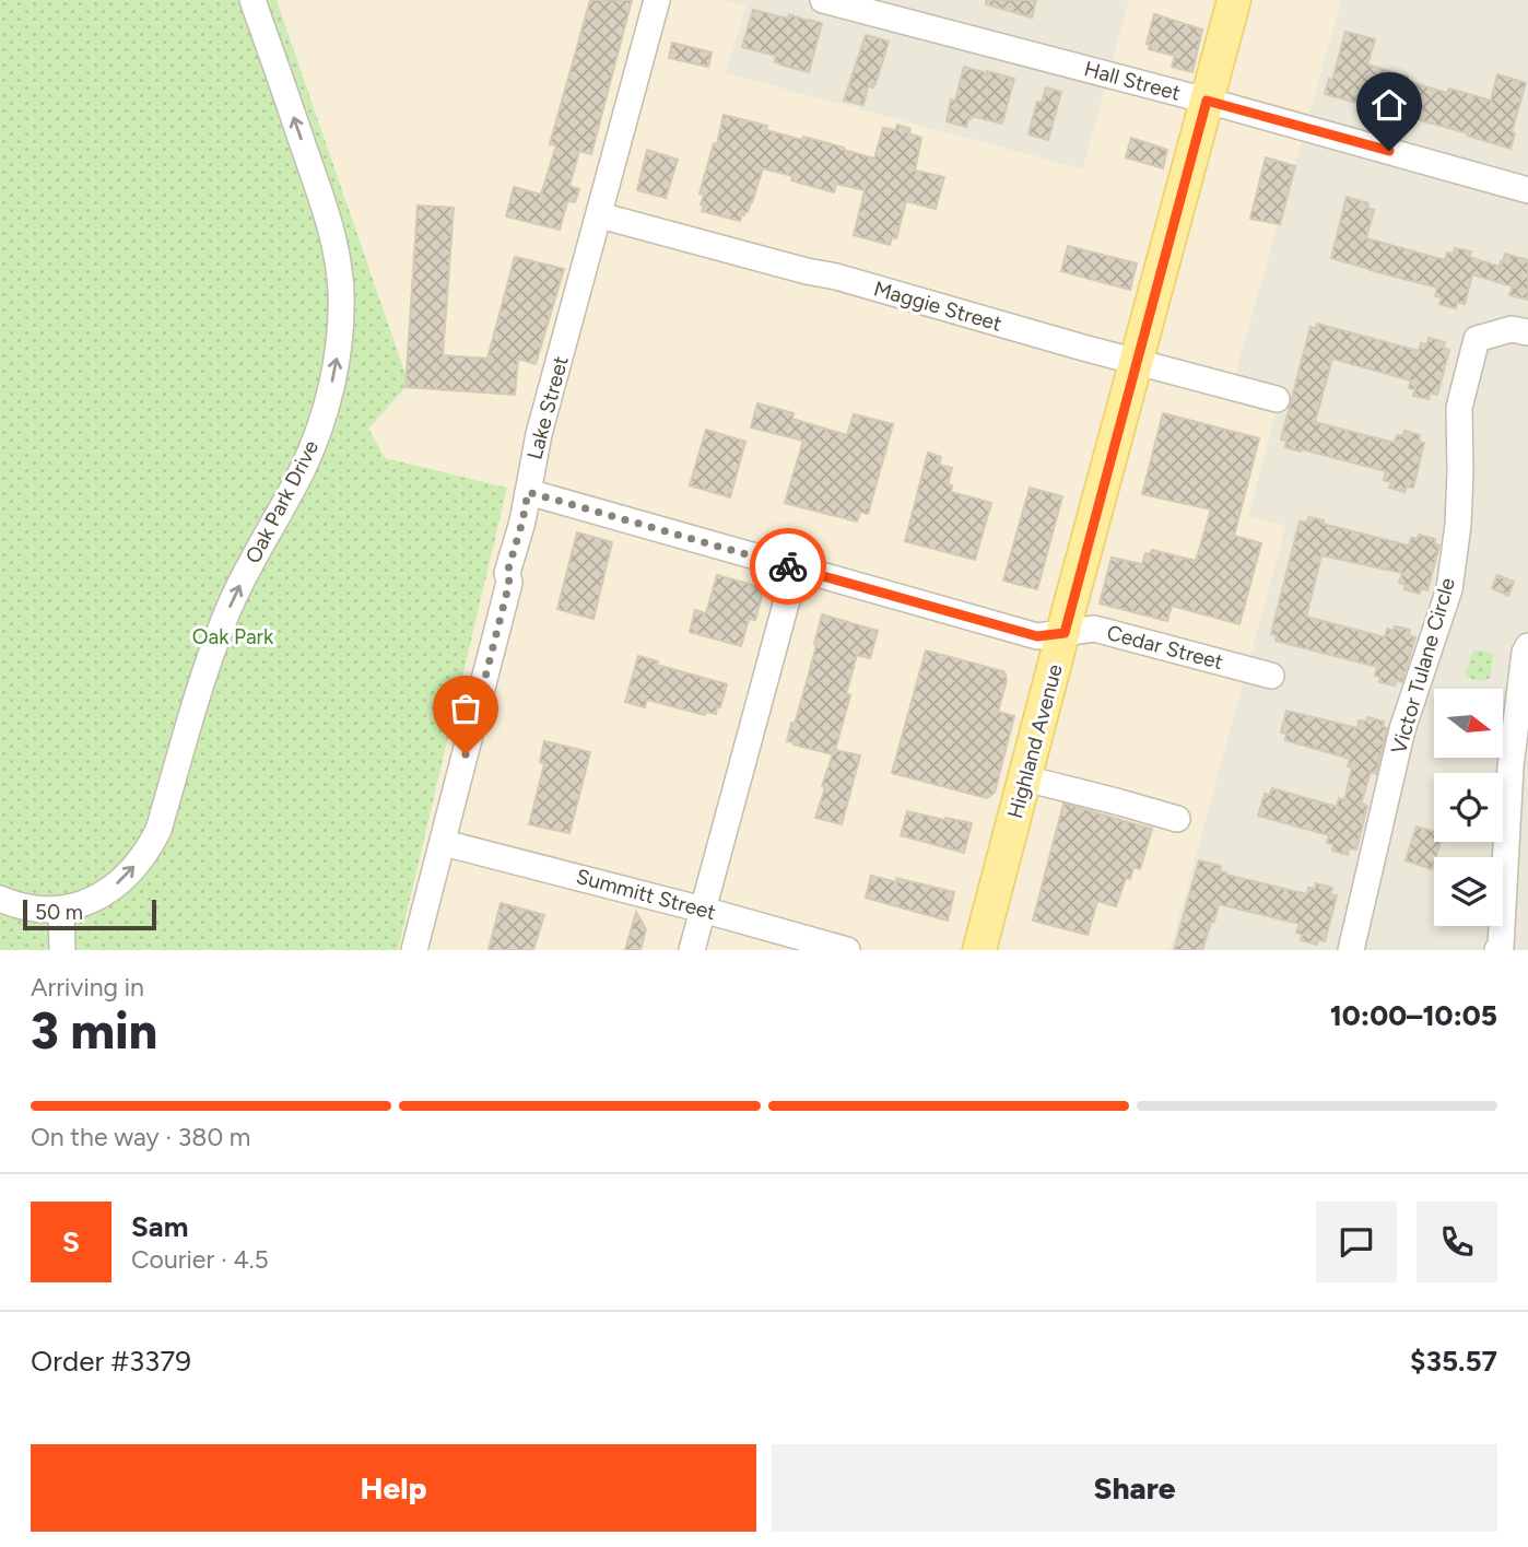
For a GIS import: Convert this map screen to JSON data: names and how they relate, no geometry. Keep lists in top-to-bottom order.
{
  "streets": {
    "main road": ["Highland Avenue"],
    "street": [
      "Hall Street",
      "Maggie Street",
      "Lake Street",
      "Oak Park Drive",
      "Cedar Street",
      "Victor Tulane Circle",
      "Summitt Street"
    ]
  },
  "crossings": [
    ["Hall Street", "Highland Avenue"],
    ["Maggie Street", "Lake Street"],
    ["Maggie Street", "Highland Avenue"],
    ["Lake Street", "Cedar Street"],
    ["Lake Street", "Summitt Street"],
    ["Cedar Street", "Highland Avenue"]
  ],
  "one_way": ["Oak Park Drive"],
  "parks": ["Oak Park"],
  "scale_bar": "50 m",
  "north": "right",
  "page": {
    "scale": "50 m",
    "heading": ["3 min", "Arriving in", "10:00–10:05"],
    "panel": [
      "Sam",
      "Courier · 4.5",
      "Order #3379",
      "$35.57"
    ],
    "bar": "On the way · 380 m",
    "round": "S",
    "buttons": ["Help", "Share"]
  }
}
